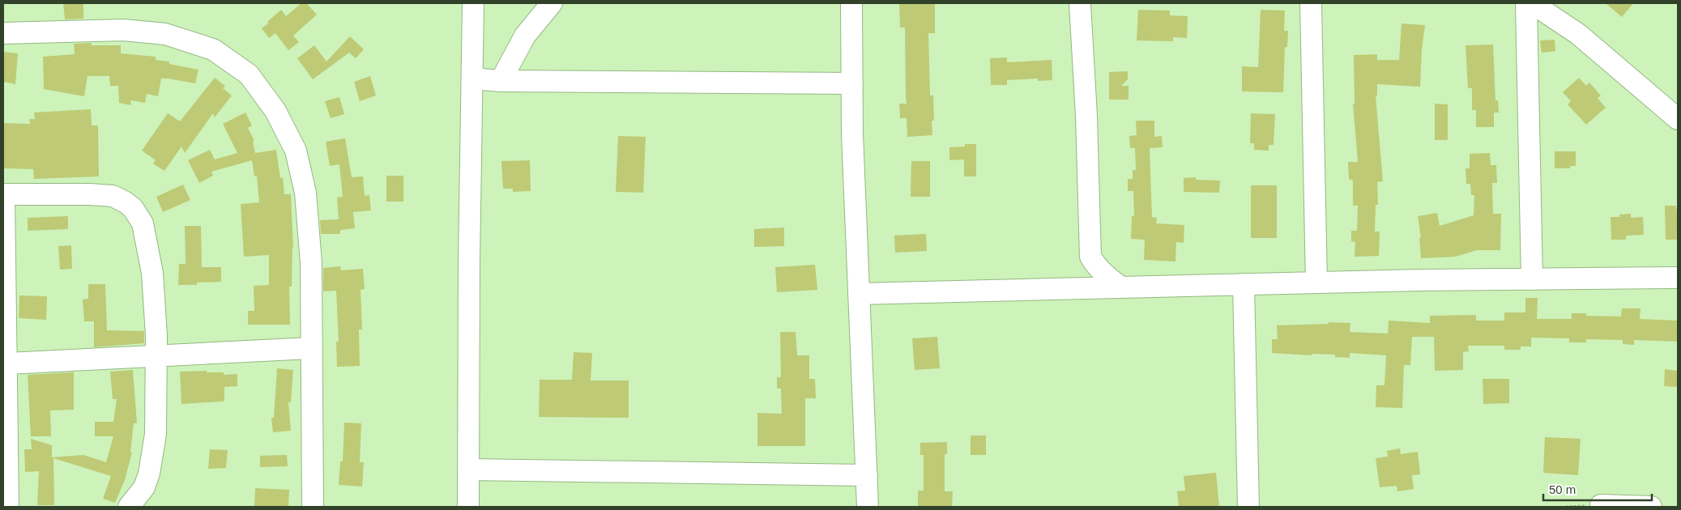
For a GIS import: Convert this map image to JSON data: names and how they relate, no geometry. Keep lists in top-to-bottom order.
{
  "scale_bar": "50 m"
}
